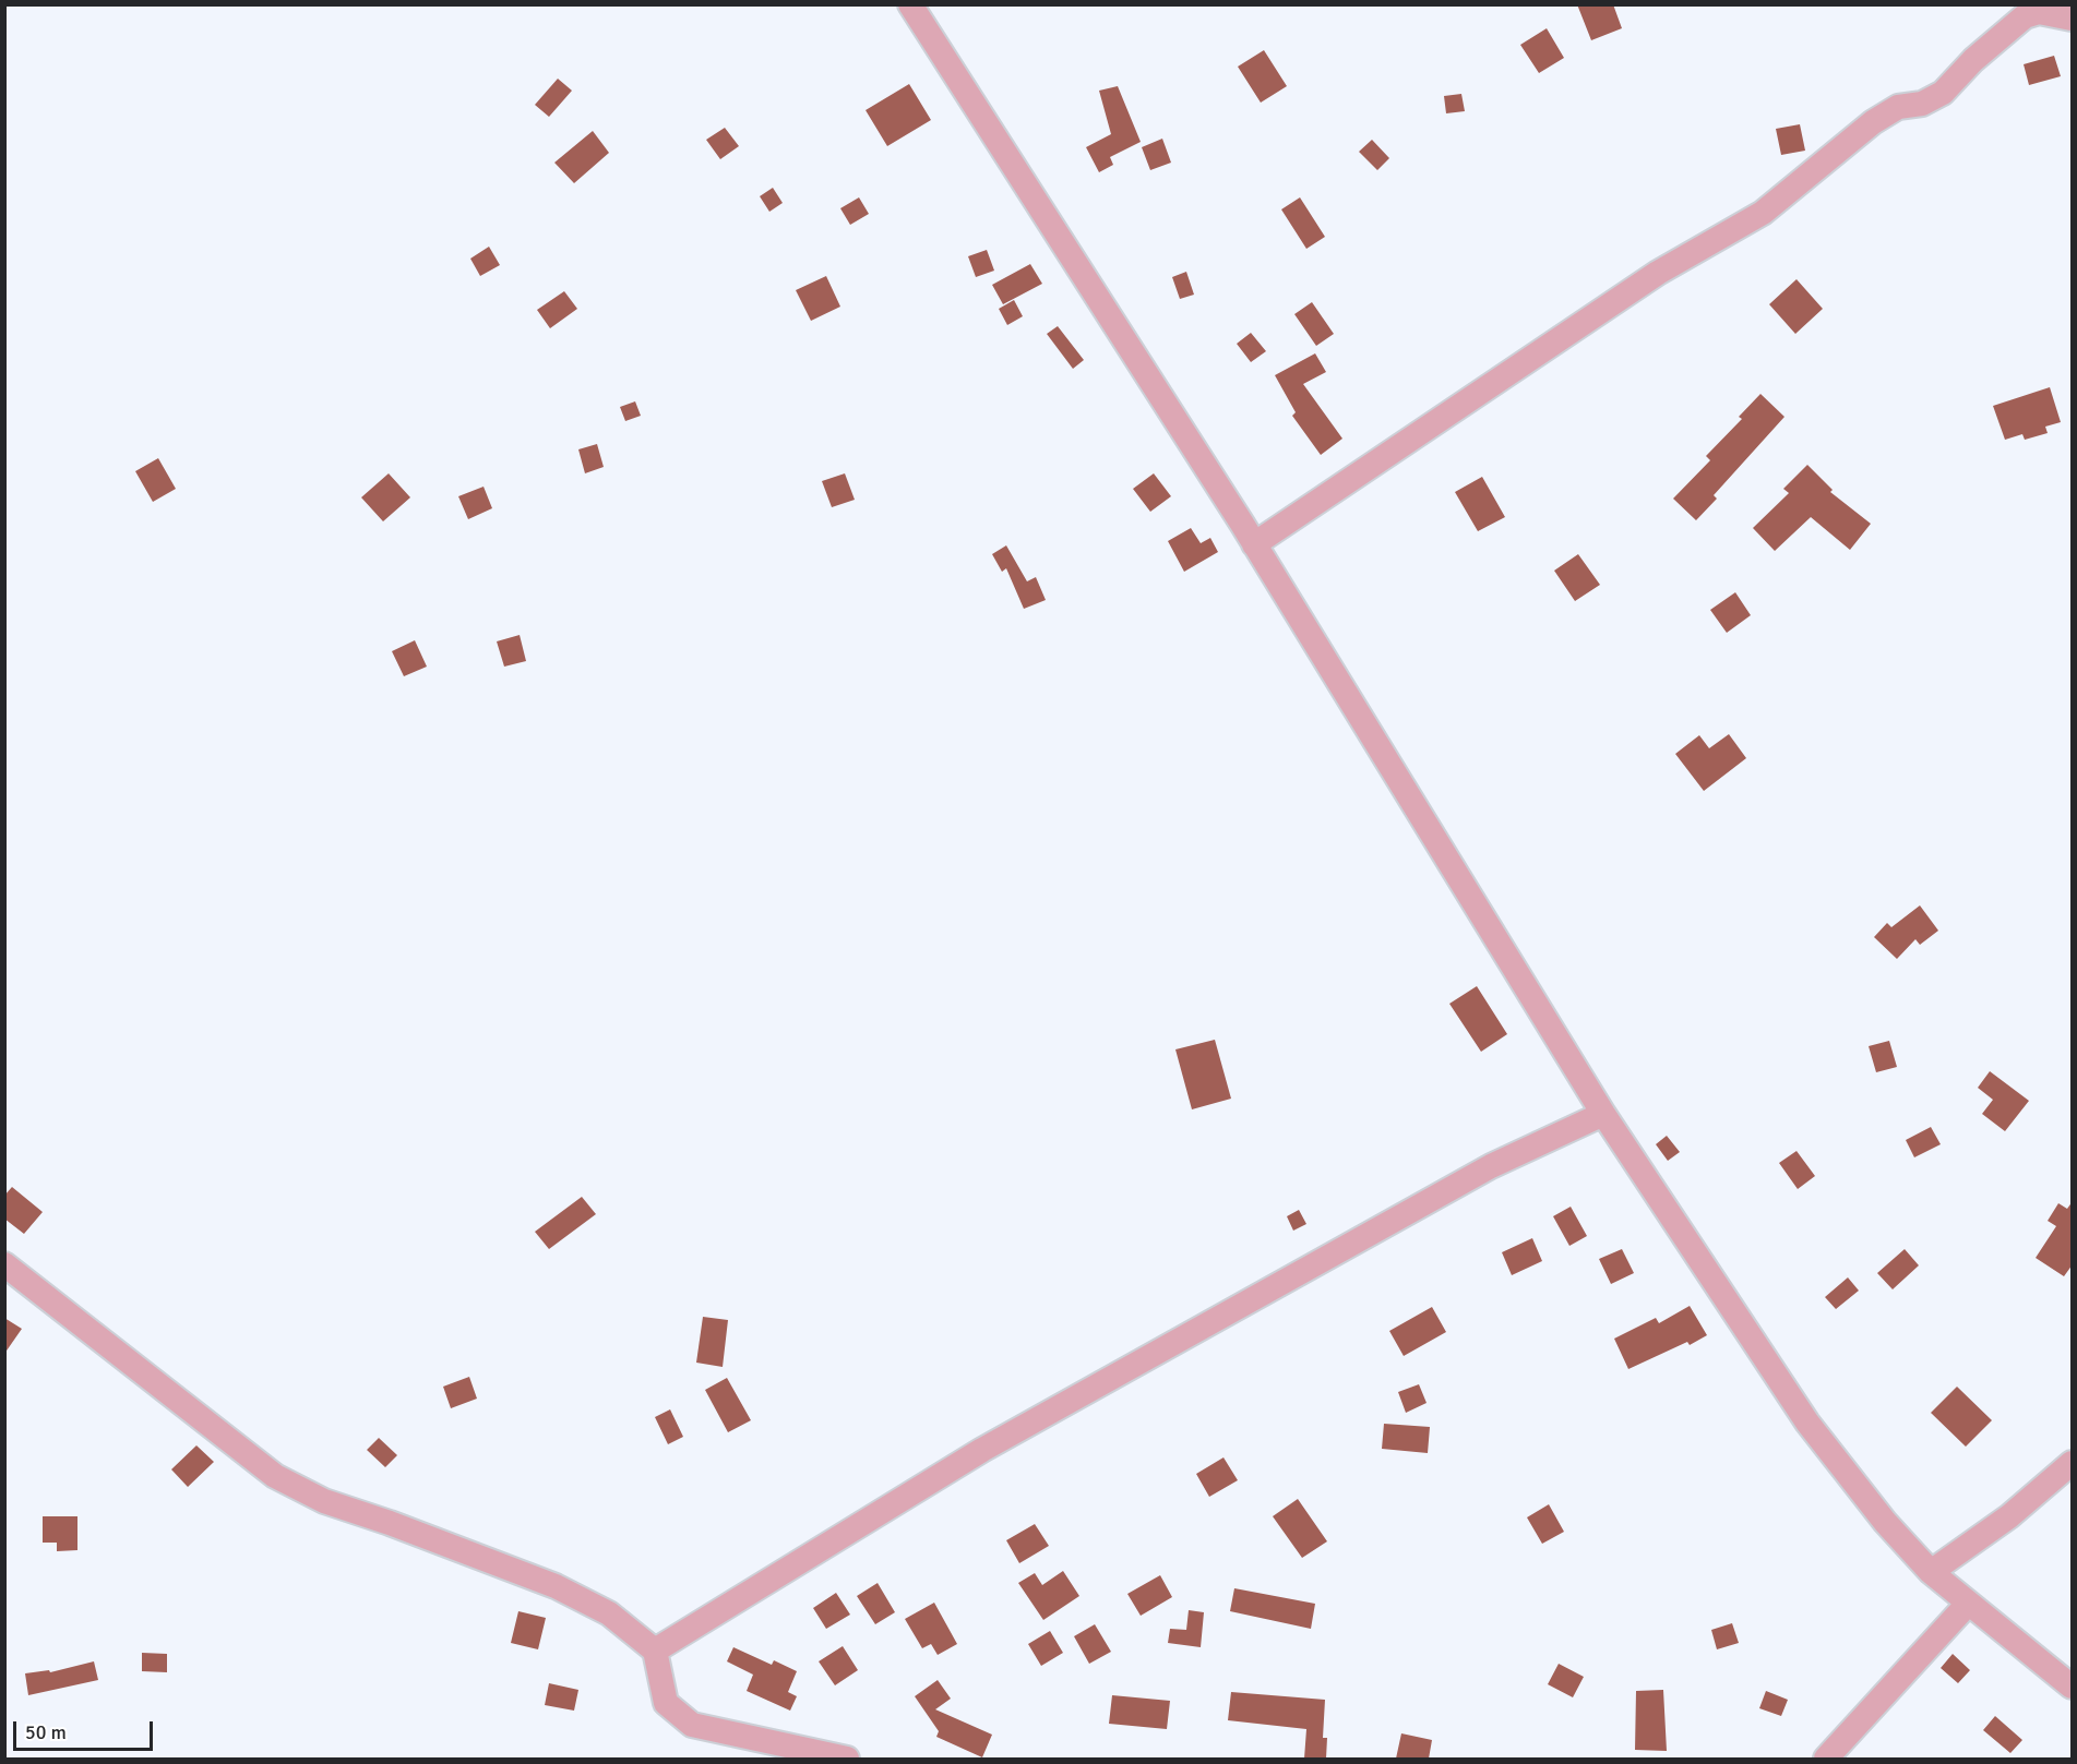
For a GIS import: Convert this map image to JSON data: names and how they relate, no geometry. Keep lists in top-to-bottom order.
{
  "scale_bar": "50 m"
}
